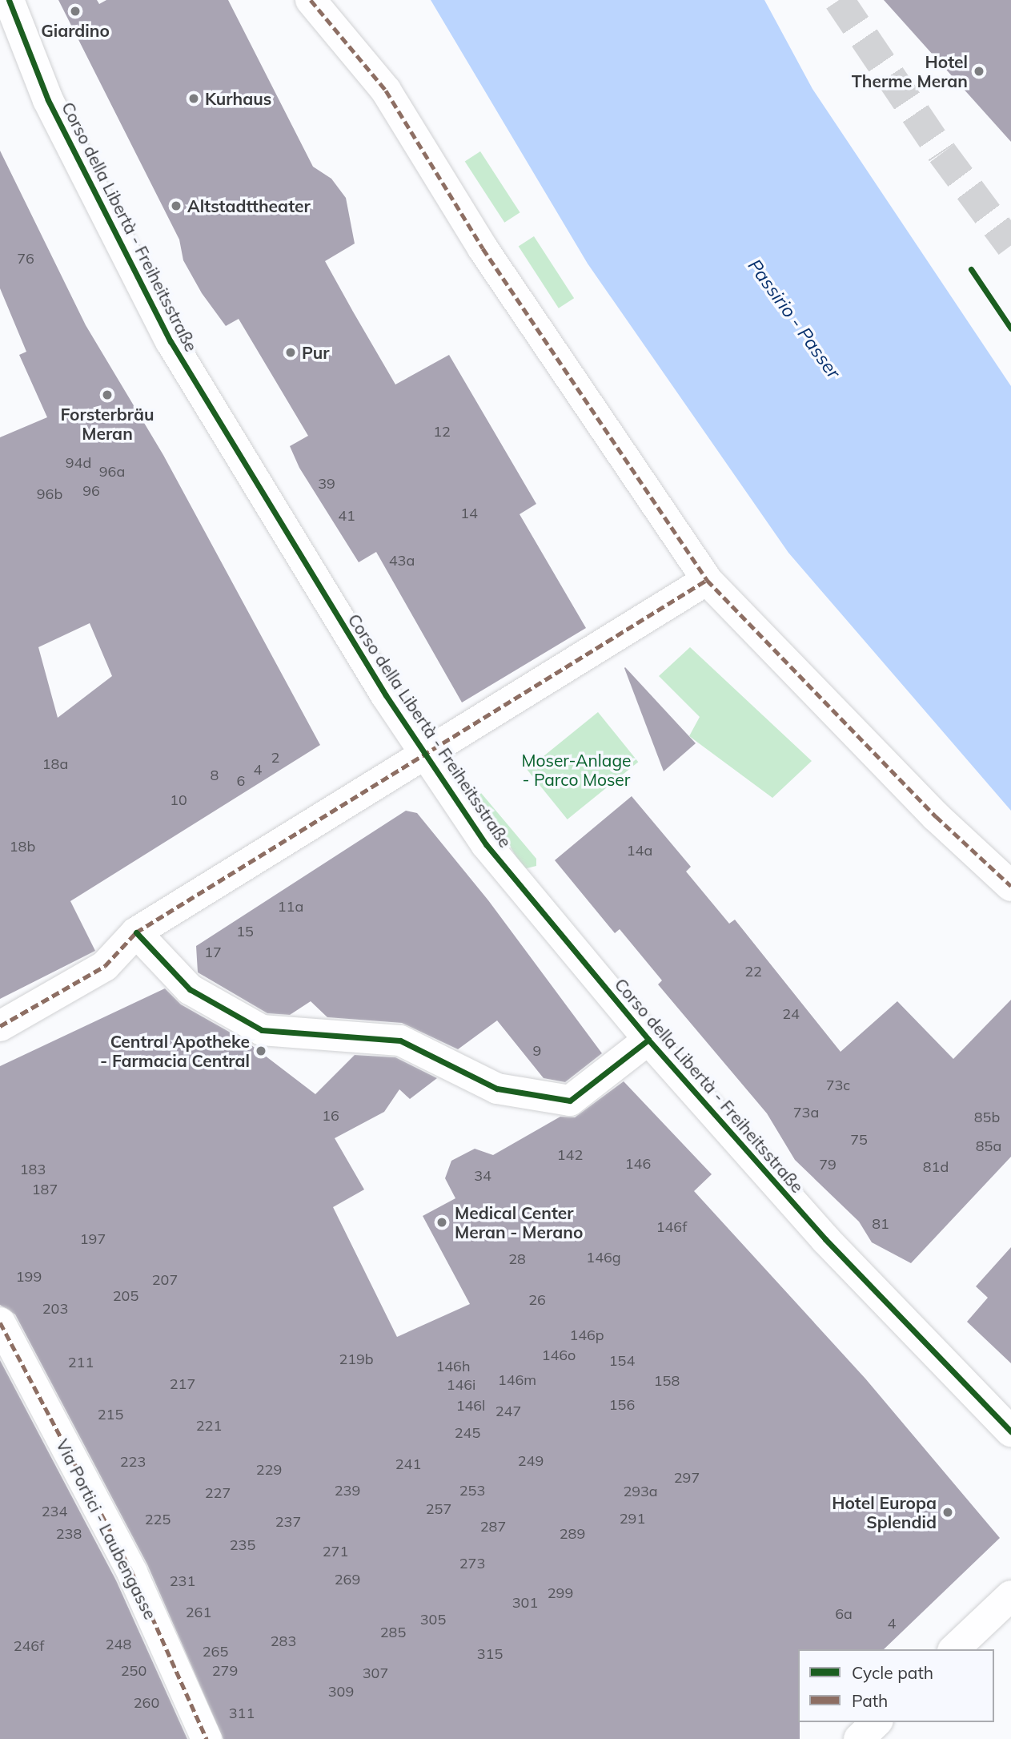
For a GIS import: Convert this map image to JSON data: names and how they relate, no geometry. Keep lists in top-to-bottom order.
{
  "streets": {
    "street": ["Corso della Libertà - Freiheitsstraße", "Via Portici - Laubengasse"]
  },
  "water": ["Passirio - Passer"],
  "parks": ["Moser-Anlage - Parco Moser"],
  "places": [
    "Giardino",
    "Hotel Therme Meran",
    "Kurhaus",
    "Altstadttheater",
    "Pur",
    "Forsterbräu Meran",
    "Central Apotheke - Farmacia Central",
    "Medical Center Meran - Merano",
    "Hotel Europa Splendid"
  ],
  "house_numbers": [
    "76",
    "12",
    "94d",
    "96a",
    "39",
    "96",
    "96b",
    "14",
    "41",
    "43a",
    "2",
    "18a",
    "4",
    "8",
    "6",
    "10",
    "18b",
    "14a",
    "11a",
    "15",
    "17",
    "22",
    "24",
    "9",
    "73c",
    "73a",
    "16",
    "85b",
    "75",
    "85a",
    "142",
    "146",
    "79",
    "81d",
    "183",
    "34",
    "187",
    "81",
    "146f",
    "197",
    "146g",
    "28",
    "199",
    "207",
    "205",
    "26",
    "203",
    "146p",
    "146o",
    "219b",
    "154",
    "211",
    "146h",
    "146m",
    "158",
    "217",
    "146i",
    "156",
    "146l",
    "247",
    "215",
    "221",
    "245",
    "249",
    "223",
    "241",
    "229",
    "297",
    "239",
    "253",
    "293a",
    "227",
    "257",
    "234",
    "291",
    "225",
    "237",
    "287",
    "238",
    "289",
    "235",
    "271",
    "273",
    "269",
    "231",
    "299",
    "301",
    "261",
    "6a",
    "305",
    "4",
    "285",
    "283",
    "248",
    "246f",
    "265",
    "315",
    "250",
    "279",
    "307",
    "309",
    "260",
    "311"
  ],
  "legend": ["Cycle path", "Path"]
}
